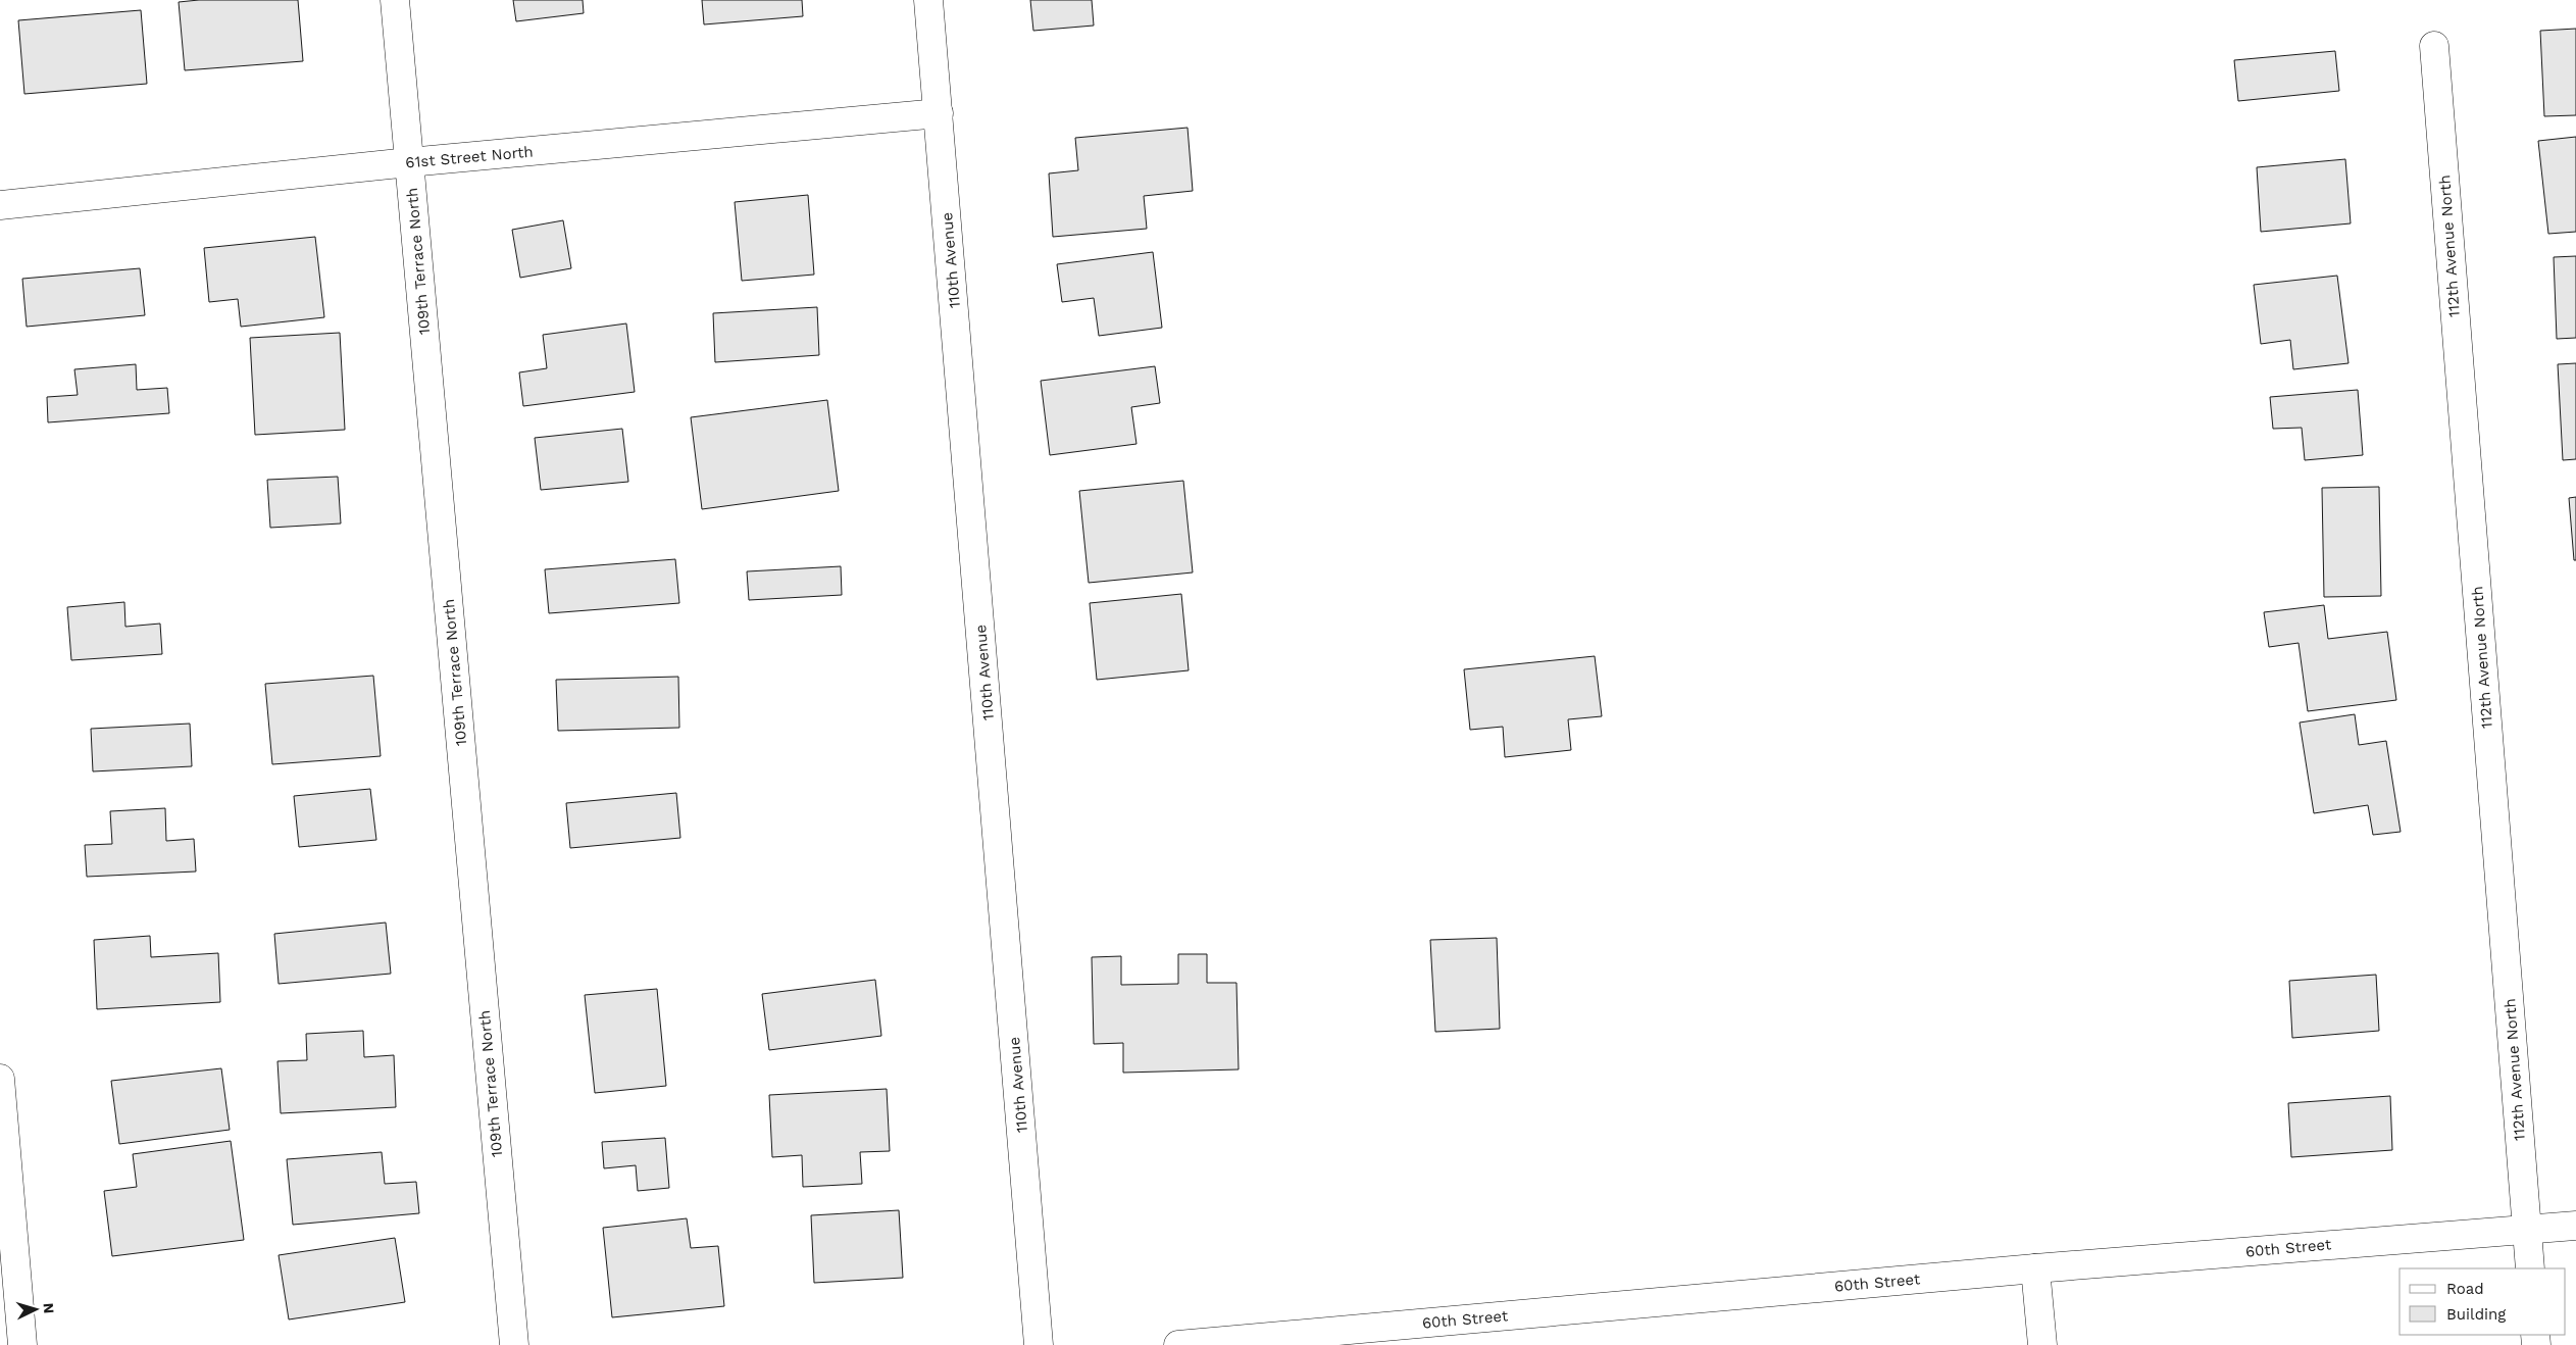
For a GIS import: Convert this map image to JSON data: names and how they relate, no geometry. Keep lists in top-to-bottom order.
{
  "streets": {
    "street": [
      "61st Street North",
      "112th Avenue North",
      "110th Avenue",
      "109th Terrace North",
      "60th Street"
    ]
  },
  "crossings": [
    ["61st Street North", "110th Avenue"],
    ["61st Street North", "109th Terrace North"],
    ["112th Avenue North", "60th Street"]
  ],
  "legend": ["Road", "Building"],
  "north": "right"
}
